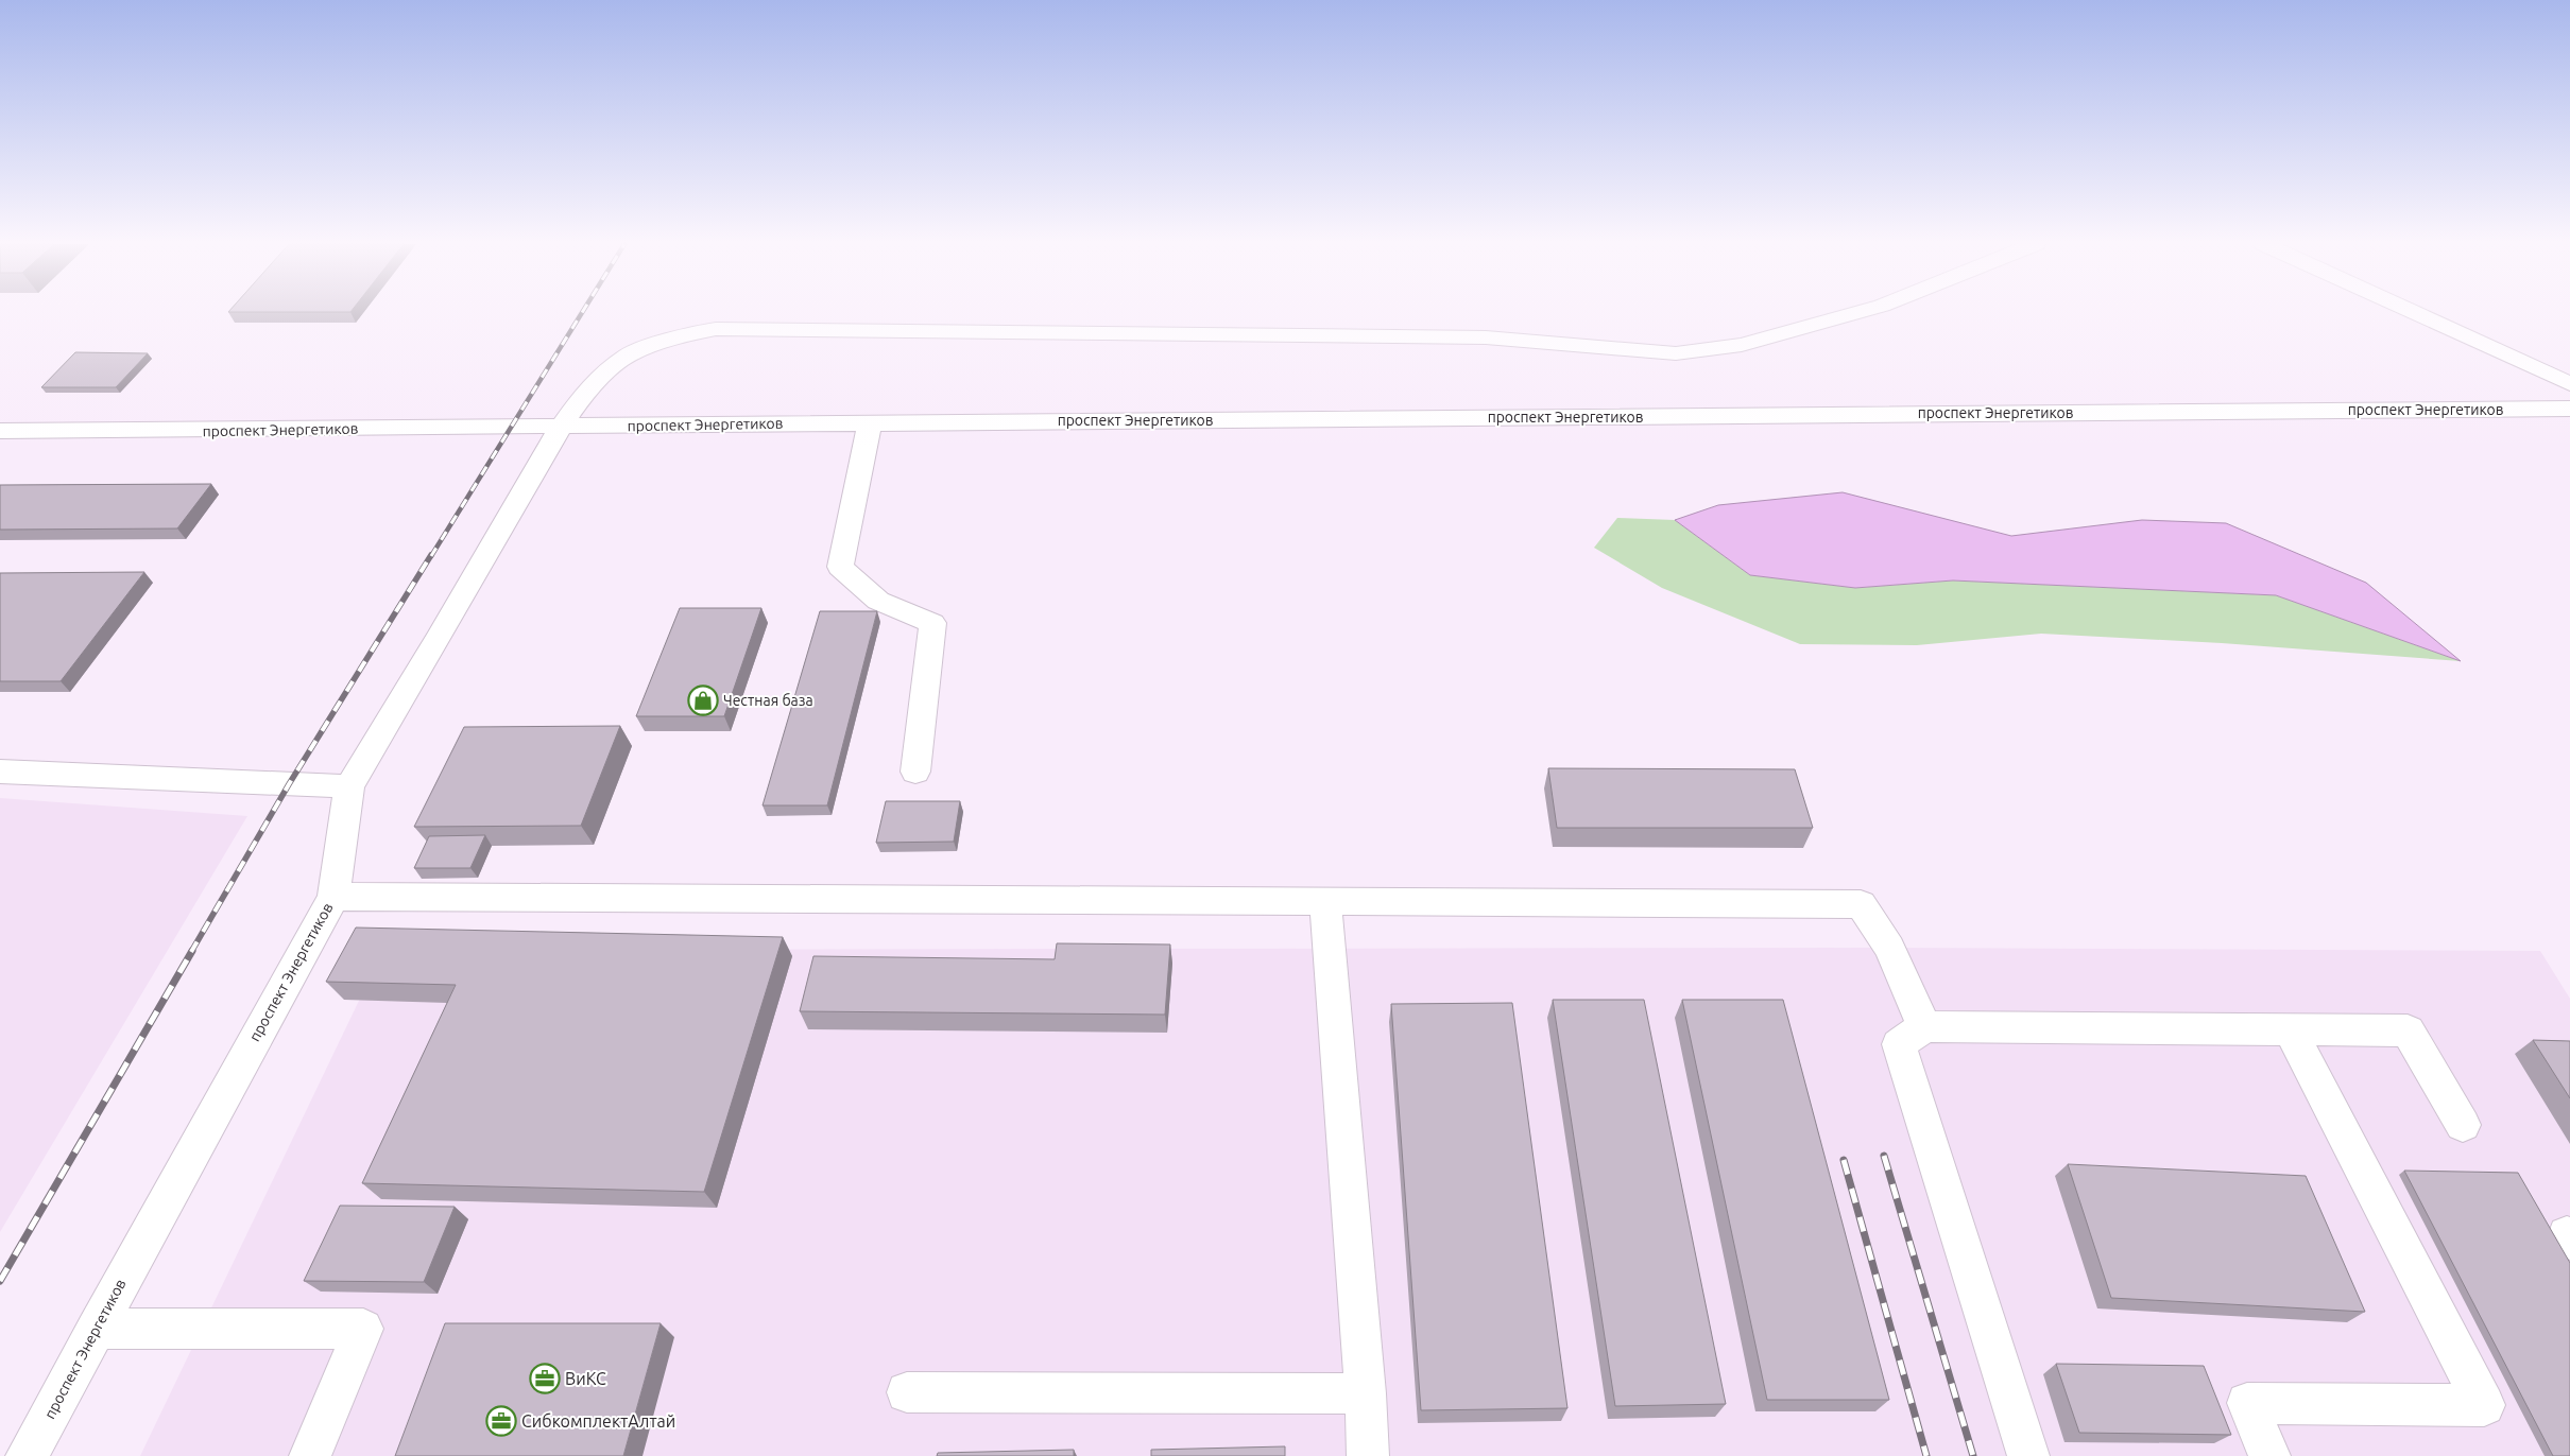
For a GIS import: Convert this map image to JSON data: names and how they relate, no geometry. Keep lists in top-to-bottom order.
{
  "streets": {
    "main road": ["проспект Энергетиков"]
  },
  "places": {
    "shop": ["Честная база"],
    "office": ["ВиКС", "СибкомплектАлтай"]
  }
}
